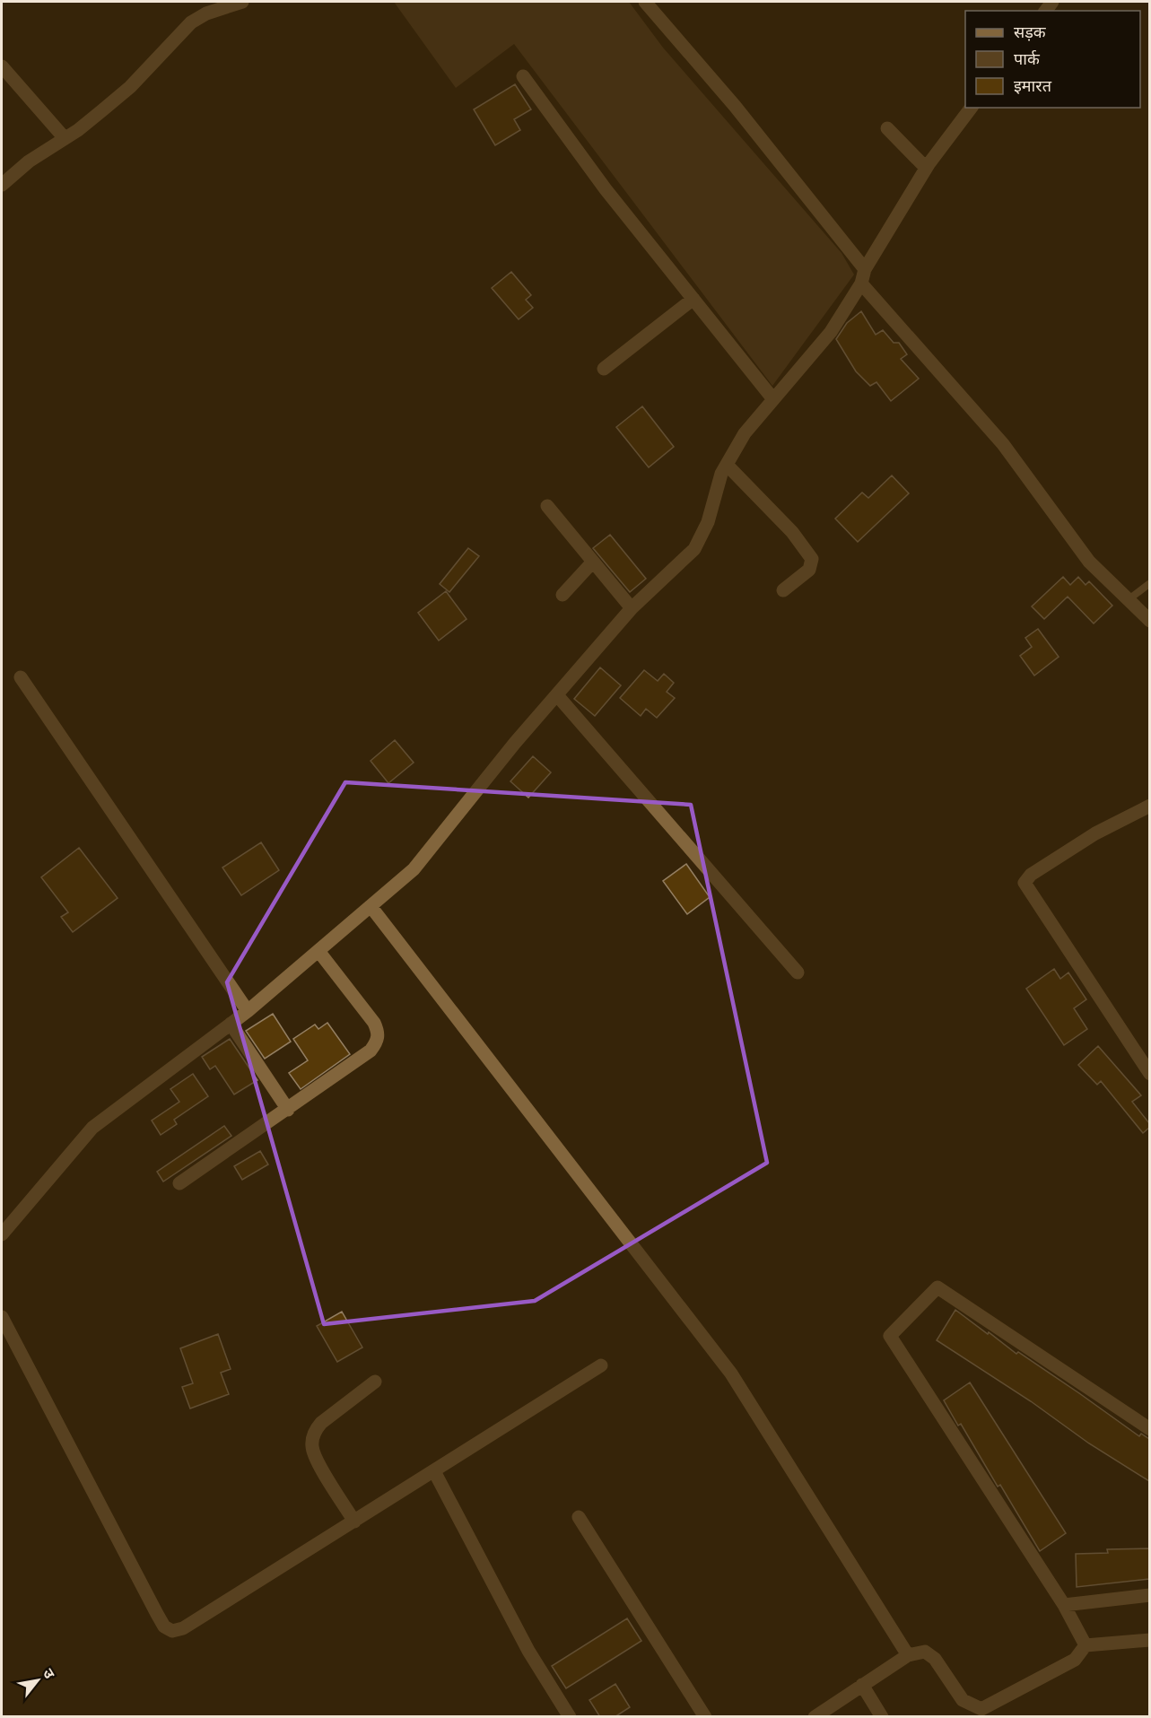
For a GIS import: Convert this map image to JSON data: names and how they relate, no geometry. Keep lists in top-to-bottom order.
{
  "legend": ["सड़क", "पार्क", "इमारत"],
  "north": "top right"
}
